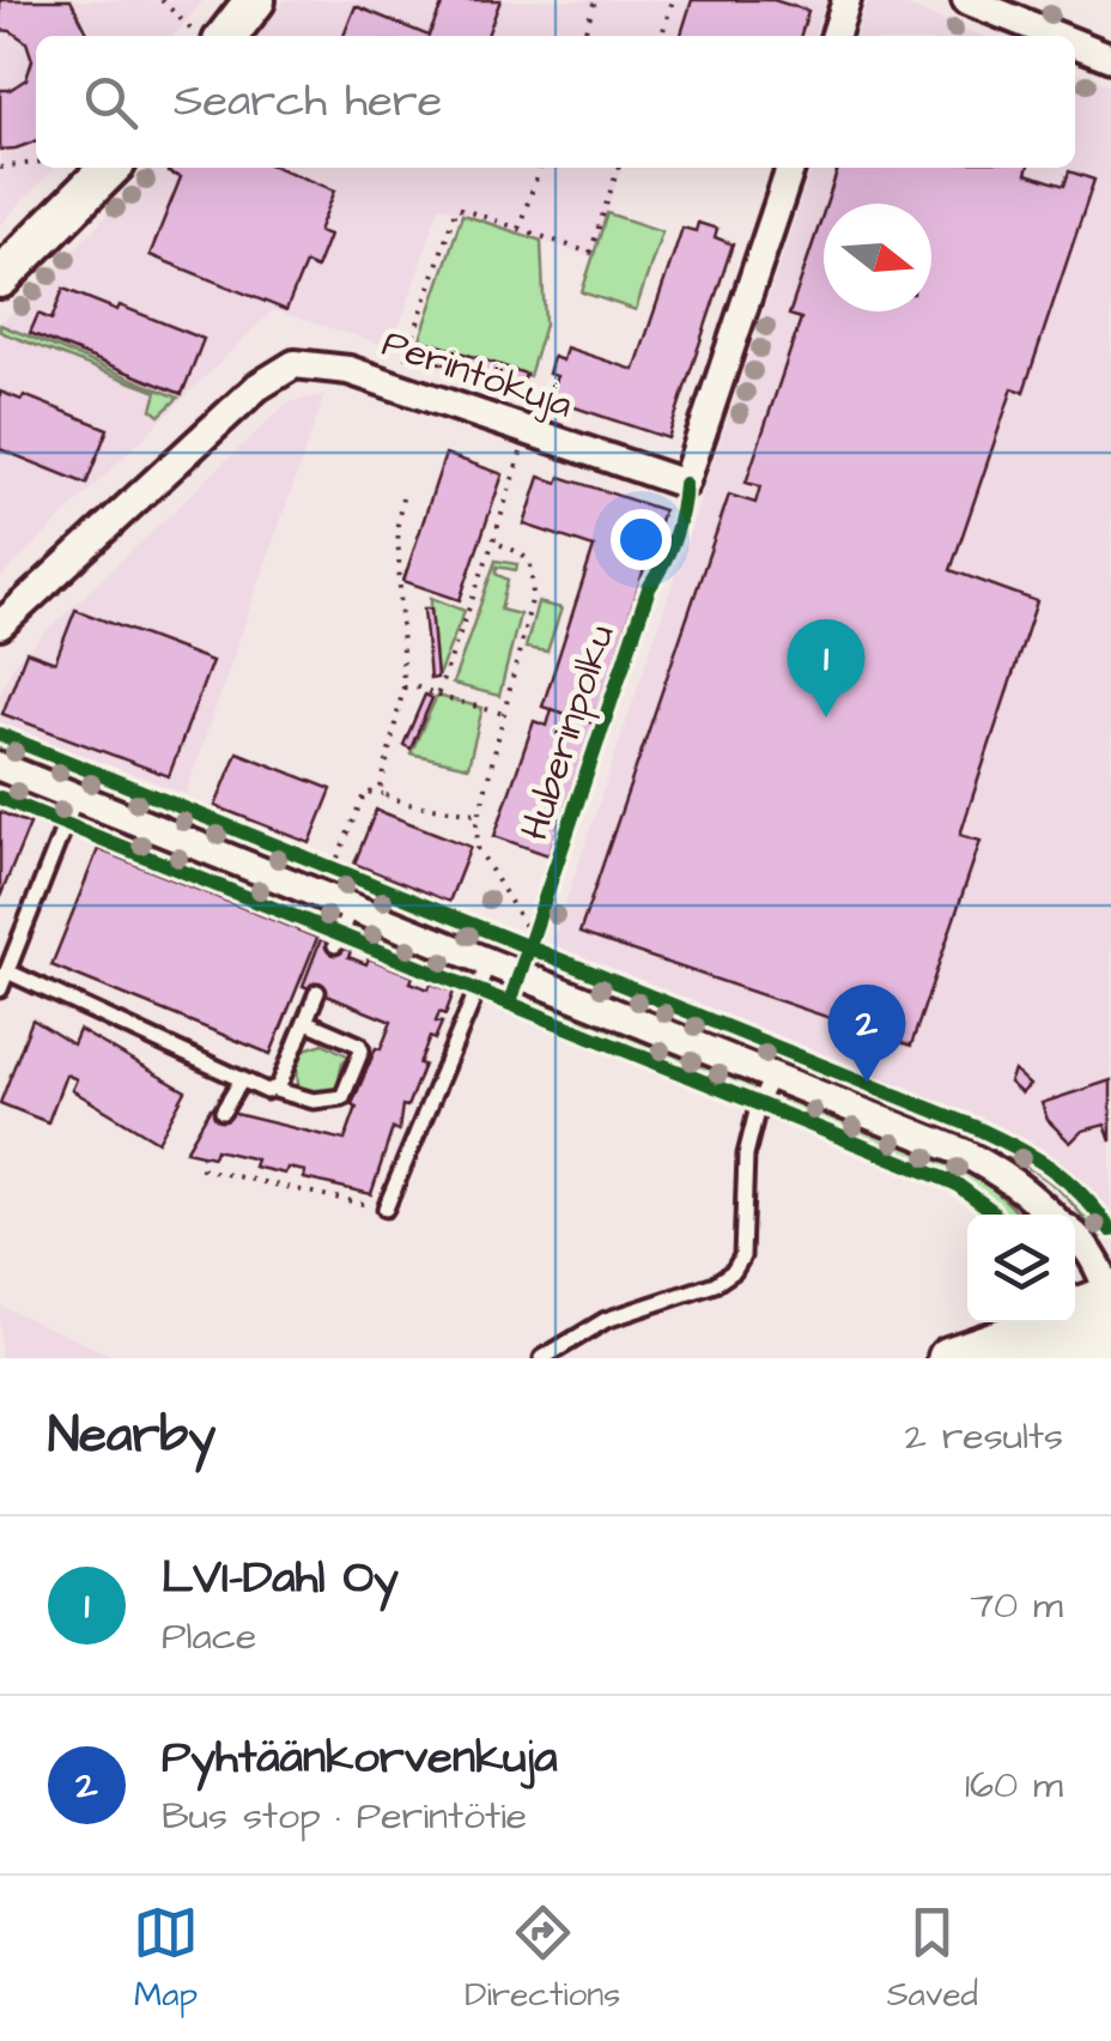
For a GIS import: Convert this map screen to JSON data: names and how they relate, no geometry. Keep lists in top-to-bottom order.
{
  "streets": {
    "street": ["Perintökuja"],
    "cycle path": ["Huberinpolku"]
  },
  "north": "right",
  "page": {
    "search": "Search here",
    "pins": ["1", "2"],
    "heading": ["Nearby", "2 results"],
    "list": [
      {
        "mark": "1",
        "name": "LVI-Dahl Oy",
        "note": "Place",
        "value": "70 m"
      },
      {
        "mark": "2",
        "name": "Pyhtäänkorvenkuja",
        "note": "Bus stop · Perintötie",
        "value": "160 m"
      }
    ],
    "nav": ["Map", "Directions", "Saved"]
  }
}
